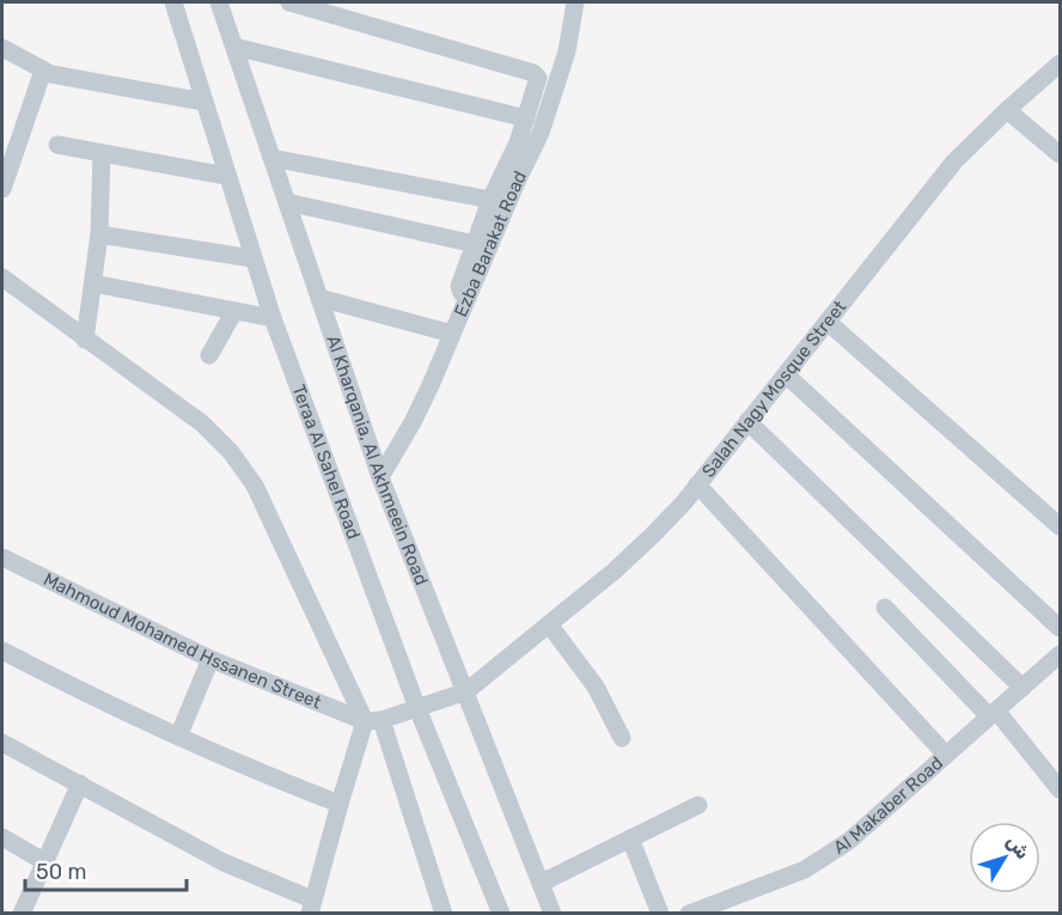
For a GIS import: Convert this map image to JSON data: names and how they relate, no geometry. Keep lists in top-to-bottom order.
{
  "streets": {
    "street": [
      "Ezba Barakat Road",
      "Salah Nagy Mosque Street",
      "Al Kharqania, Al Akhmeein Road",
      "Teraa Al Sahel Road",
      "Mahmoud Mohamed Hssanen Street",
      "Al Makaber Road"
    ]
  },
  "crossings": [
    ["Ezba Barakat Road", "Al Kharqania, Al Akhmeein Road"],
    ["Salah Nagy Mosque Street", "Al Kharqania, Al Akhmeein Road"],
    ["Salah Nagy Mosque Street", "Teraa Al Sahel Road"],
    ["Salah Nagy Mosque Street", "Mahmoud Mohamed Hssanen Street"]
  ],
  "scale_bar": "50 m",
  "north": "top right"
}
